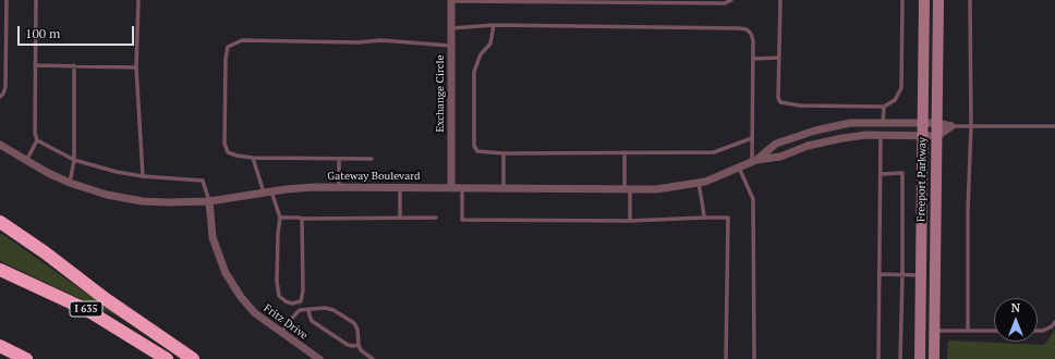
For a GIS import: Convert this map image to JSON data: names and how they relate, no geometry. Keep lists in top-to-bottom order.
{
  "streets": {
    "highway": ["I 635"],
    "main road": ["Freeport Parkway"],
    "street": ["Exchange Circle", "Gateway Boulevard", "Fritz Drive"]
  },
  "crossings": [
    ["Exchange Circle", "Gateway Boulevard"],
    ["Gateway Boulevard", "Freeport Parkway"],
    ["Gateway Boulevard", "Fritz Drive"]
  ],
  "scale_bar": "100 m",
  "north": "top"
}
